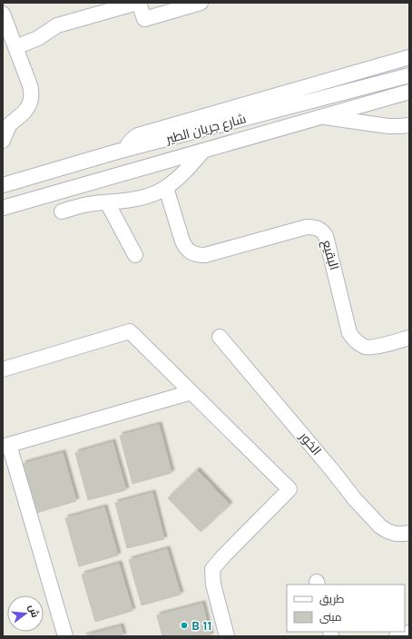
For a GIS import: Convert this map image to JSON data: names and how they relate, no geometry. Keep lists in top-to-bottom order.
{
  "streets": {
    "street": ["شارع جريان الطير", "البقيع", "الخور"]
  },
  "places": ["B 11"],
  "legend": ["طريق", "مبنى"],
  "north": "right"
}
